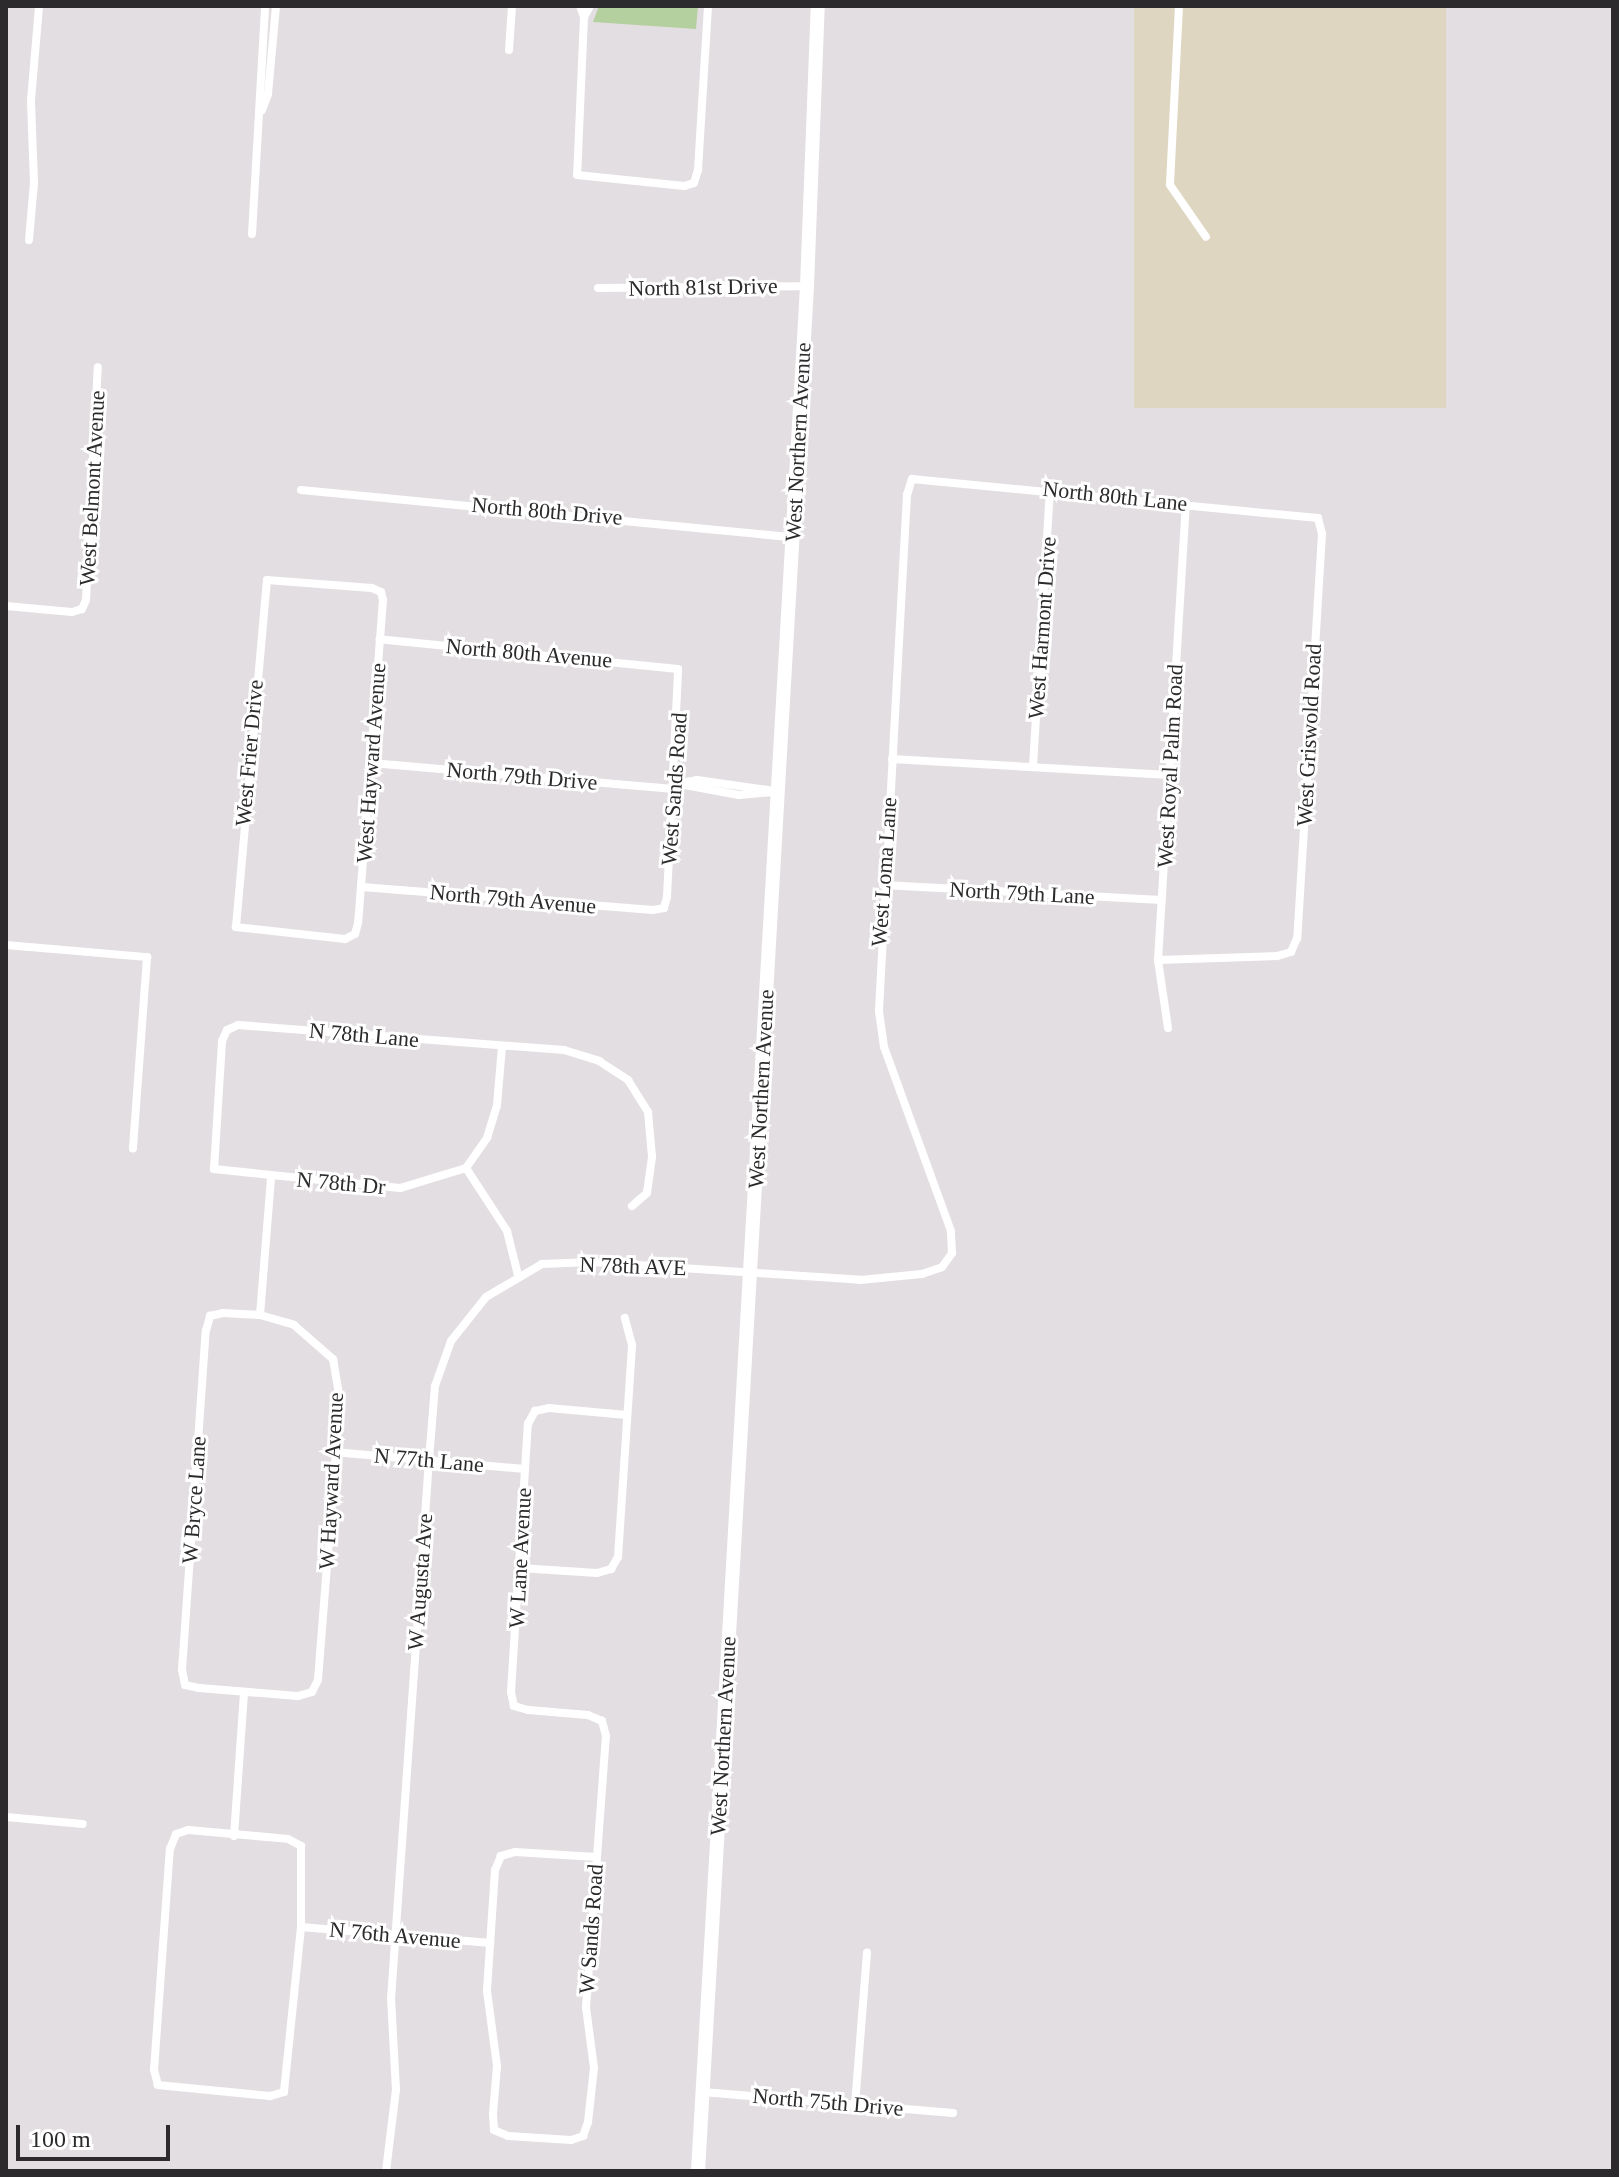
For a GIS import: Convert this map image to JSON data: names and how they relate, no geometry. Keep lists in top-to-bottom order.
{
  "streets": {
    "main road": ["West Northern Avenue"],
    "street": [
      "North 81st Drive",
      "West Belmont Avenue",
      "North 80th Lane",
      "North 80th Drive",
      "West Harmont Drive",
      "North 80th Avenue",
      "West Griswold Road",
      "West Frier Drive",
      "West Hayward Avenue",
      "West Royal Palm Road",
      "North 79th Drive",
      "West Sands Road",
      "West Loma Lane",
      "North 79th Lane",
      "North 79th Avenue",
      "N 78th Lane",
      "N 78th Dr",
      "N 78th AVE",
      "N 77th Lane",
      "W Hayward Avenue",
      "W Bryce Lane",
      "W Lane Avenue",
      "W Augusta Ave",
      "W Sands Road",
      "N 76th Avenue",
      "North 75th Drive"
    ]
  },
  "crossings": [
    ["North 81st Drive", "West Northern Avenue"],
    ["West Northern Avenue", "North 80th Drive"],
    ["West Northern Avenue", "North 79th Drive"],
    ["West Northern Avenue", "West Loma Lane"],
    ["West Northern Avenue", "N 78th AVE"],
    ["West Northern Avenue", "North 75th Drive"],
    ["North 80th Lane", "West Harmont Drive"],
    ["North 80th Lane", "West Griswold Road"],
    ["North 80th Lane", "West Royal Palm Road"],
    ["North 80th Lane", "West Loma Lane"],
    ["North 80th Avenue", "West Hayward Avenue"],
    ["North 80th Avenue", "West Sands Road"],
    ["West Griswold Road", "West Royal Palm Road"],
    ["West Frier Drive", "West Hayward Avenue"],
    ["West Hayward Avenue", "North 79th Drive"],
    ["West Hayward Avenue", "North 79th Avenue"],
    ["West Royal Palm Road", "North 79th Lane"],
    ["North 79th Drive", "West Sands Road"],
    ["West Sands Road", "North 79th Avenue"],
    ["West Loma Lane", "North 79th Lane"],
    ["West Loma Lane", "N 78th AVE"],
    ["N 78th Lane", "N 78th Dr"],
    ["N 78th AVE", "W Augusta Ave"],
    ["N 77th Lane", "W Hayward Avenue"],
    ["N 77th Lane", "W Lane Avenue"],
    ["N 77th Lane", "W Augusta Ave"],
    ["W Hayward Avenue", "W Bryce Lane"],
    ["W Lane Avenue", "W Sands Road"],
    ["W Augusta Ave", "N 76th Avenue"],
    ["W Sands Road", "N 76th Avenue"]
  ],
  "scale_bar": "100 m"
}
